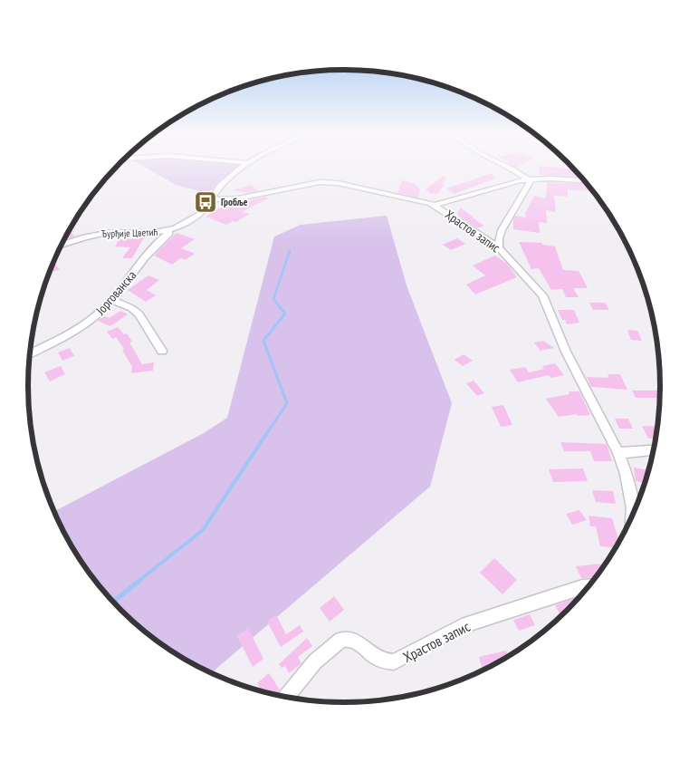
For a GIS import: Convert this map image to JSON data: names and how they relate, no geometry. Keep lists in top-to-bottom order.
{
  "streets": {
    "street": ["Храстов запис", "Ђурђије Цветић", "Јоргованска"]
  },
  "crossings": [
    ["Храстов запис", "Ђурђије Цветић"],
    ["Ђурђије Цветић", "Јоргованска"]
  ],
  "places": {
    "bus stop": ["Гробље"]
  }
}
